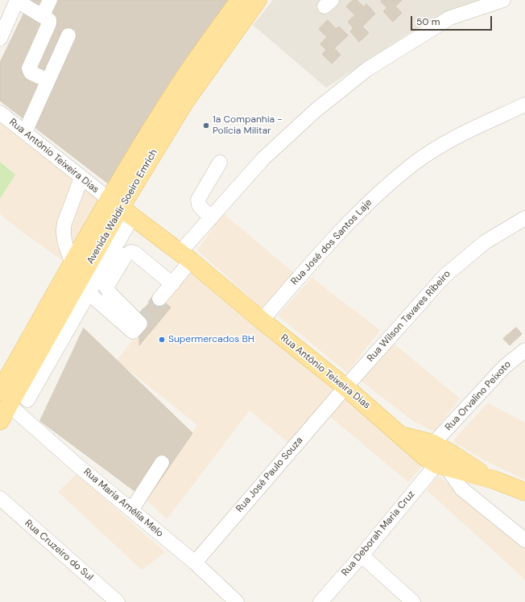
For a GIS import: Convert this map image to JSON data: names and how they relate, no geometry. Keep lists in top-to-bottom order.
{
  "streets": {
    "main road": ["Rua Antônio Teixeira Dias", "Avenida Waldir Soeiro Emrich"],
    "street": [
      "Rua José dos Santos Laje",
      "Rua Wilson Tavares Ribeiro",
      "Rua Orvalino Peixoto",
      "Rua José Paulo Souza",
      "Rua Maria Amélia Melo",
      "Rua Deborah Maria Cruz",
      "Rua Cruzeiro do Sul"
    ]
  },
  "crossings": [
    ["Rua Antônio Teixeira Dias", "Avenida Waldir Soeiro Emrich"],
    ["Rua Antônio Teixeira Dias", "Rua José dos Santos Laje"],
    ["Rua Antônio Teixeira Dias", "Rua Wilson Tavares Ribeiro"],
    ["Rua Antônio Teixeira Dias", "Rua Orvalino Peixoto"],
    ["Rua Antônio Teixeira Dias", "Rua José Paulo Souza"],
    ["Rua Antônio Teixeira Dias", "Rua Deborah Maria Cruz"],
    ["Avenida Waldir Soeiro Emrich", "Rua Maria Amélia Melo"],
    ["Rua Wilson Tavares Ribeiro", "Rua José Paulo Souza"],
    ["Rua Orvalino Peixoto", "Rua Deborah Maria Cruz"],
    ["Rua José Paulo Souza", "Rua Maria Amélia Melo"]
  ],
  "places": ["1a Companhia - Polícia Militar", "Supermercados BH"],
  "scale_bar": "50 m"
}
